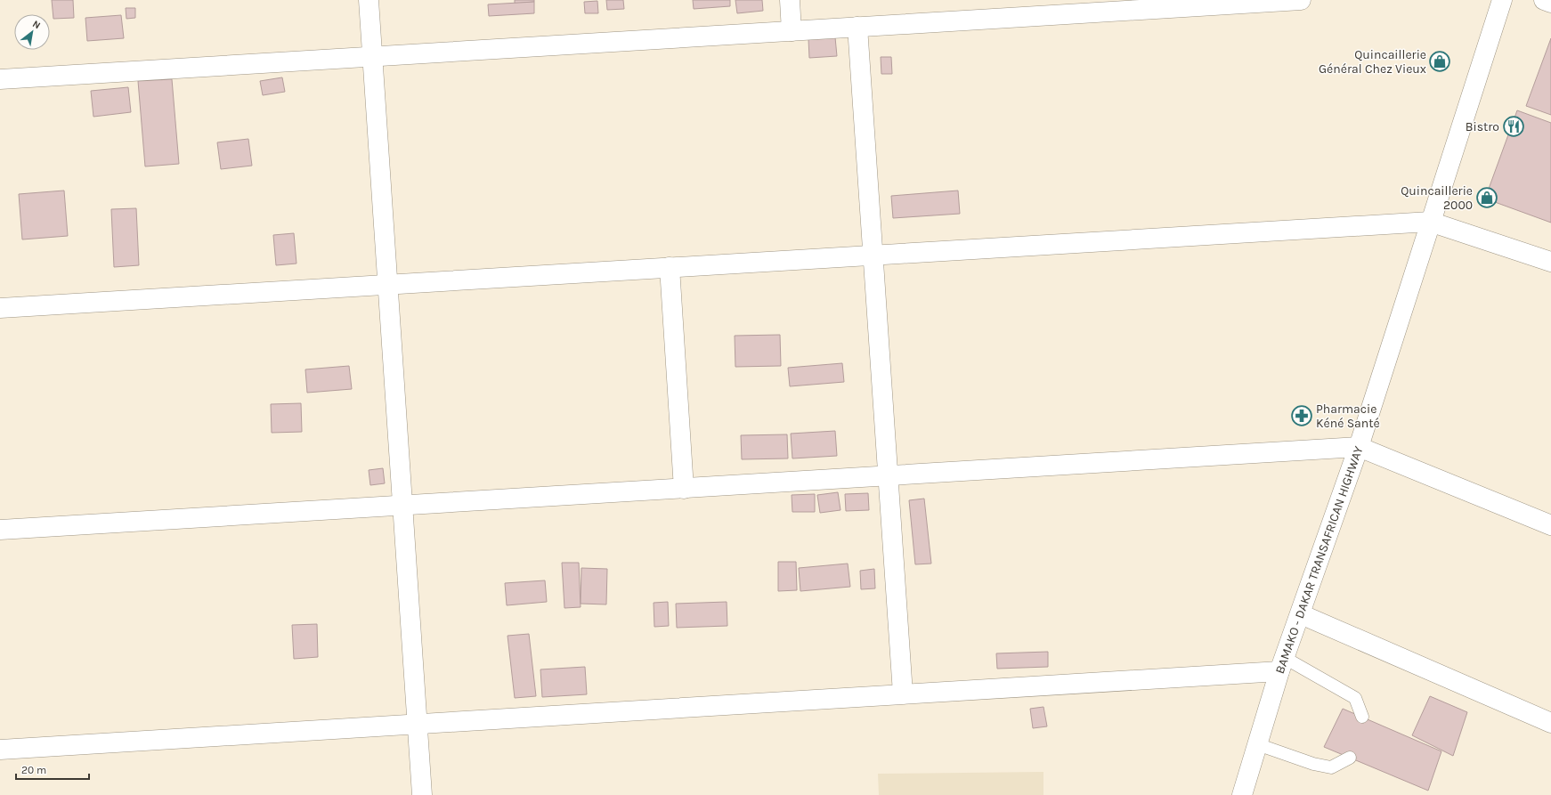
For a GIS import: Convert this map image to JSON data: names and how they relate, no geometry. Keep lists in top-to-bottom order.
{
  "streets": {
    "main road": ["BAMAKO - DAKAR TRANSAFRICAN HIGHWAY"]
  },
  "places": {
    "shop": ["Quincaillerie Général Chez Vieux", "Quincaillerie 2000"],
    "restaurant": ["Bistro"],
    "pharmacy": ["Pharmacie Kéné Santé"]
  },
  "scale_bar": "20 m",
  "north": "top right"
}
